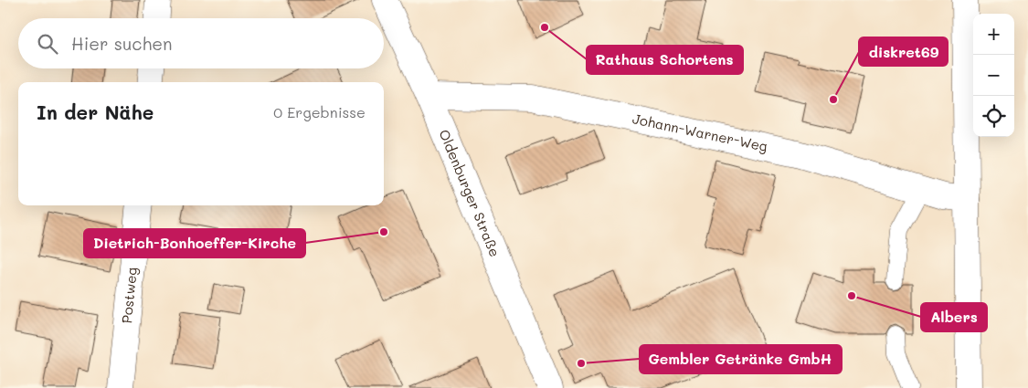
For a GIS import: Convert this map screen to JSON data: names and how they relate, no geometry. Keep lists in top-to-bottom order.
{
  "streets": {
    "street": ["Johann-Warner-Weg", "Oldenburger Straße", "Postweg"]
  },
  "crossings": [
    ["Johann-Warner-Weg", "Oldenburger Straße"]
  ],
  "places": [
    "Rathaus Schortens",
    "diskret69",
    "Dietrich-Bonhoeffer-Kirche",
    "Albers",
    "Gembler Getränke GmbH"
  ],
  "page": {
    "map_buttons": ["+", "−"],
    "search": "Hier suchen",
    "heading": ["In der Nähe", "0 Ergebnisse"]
  }
}
